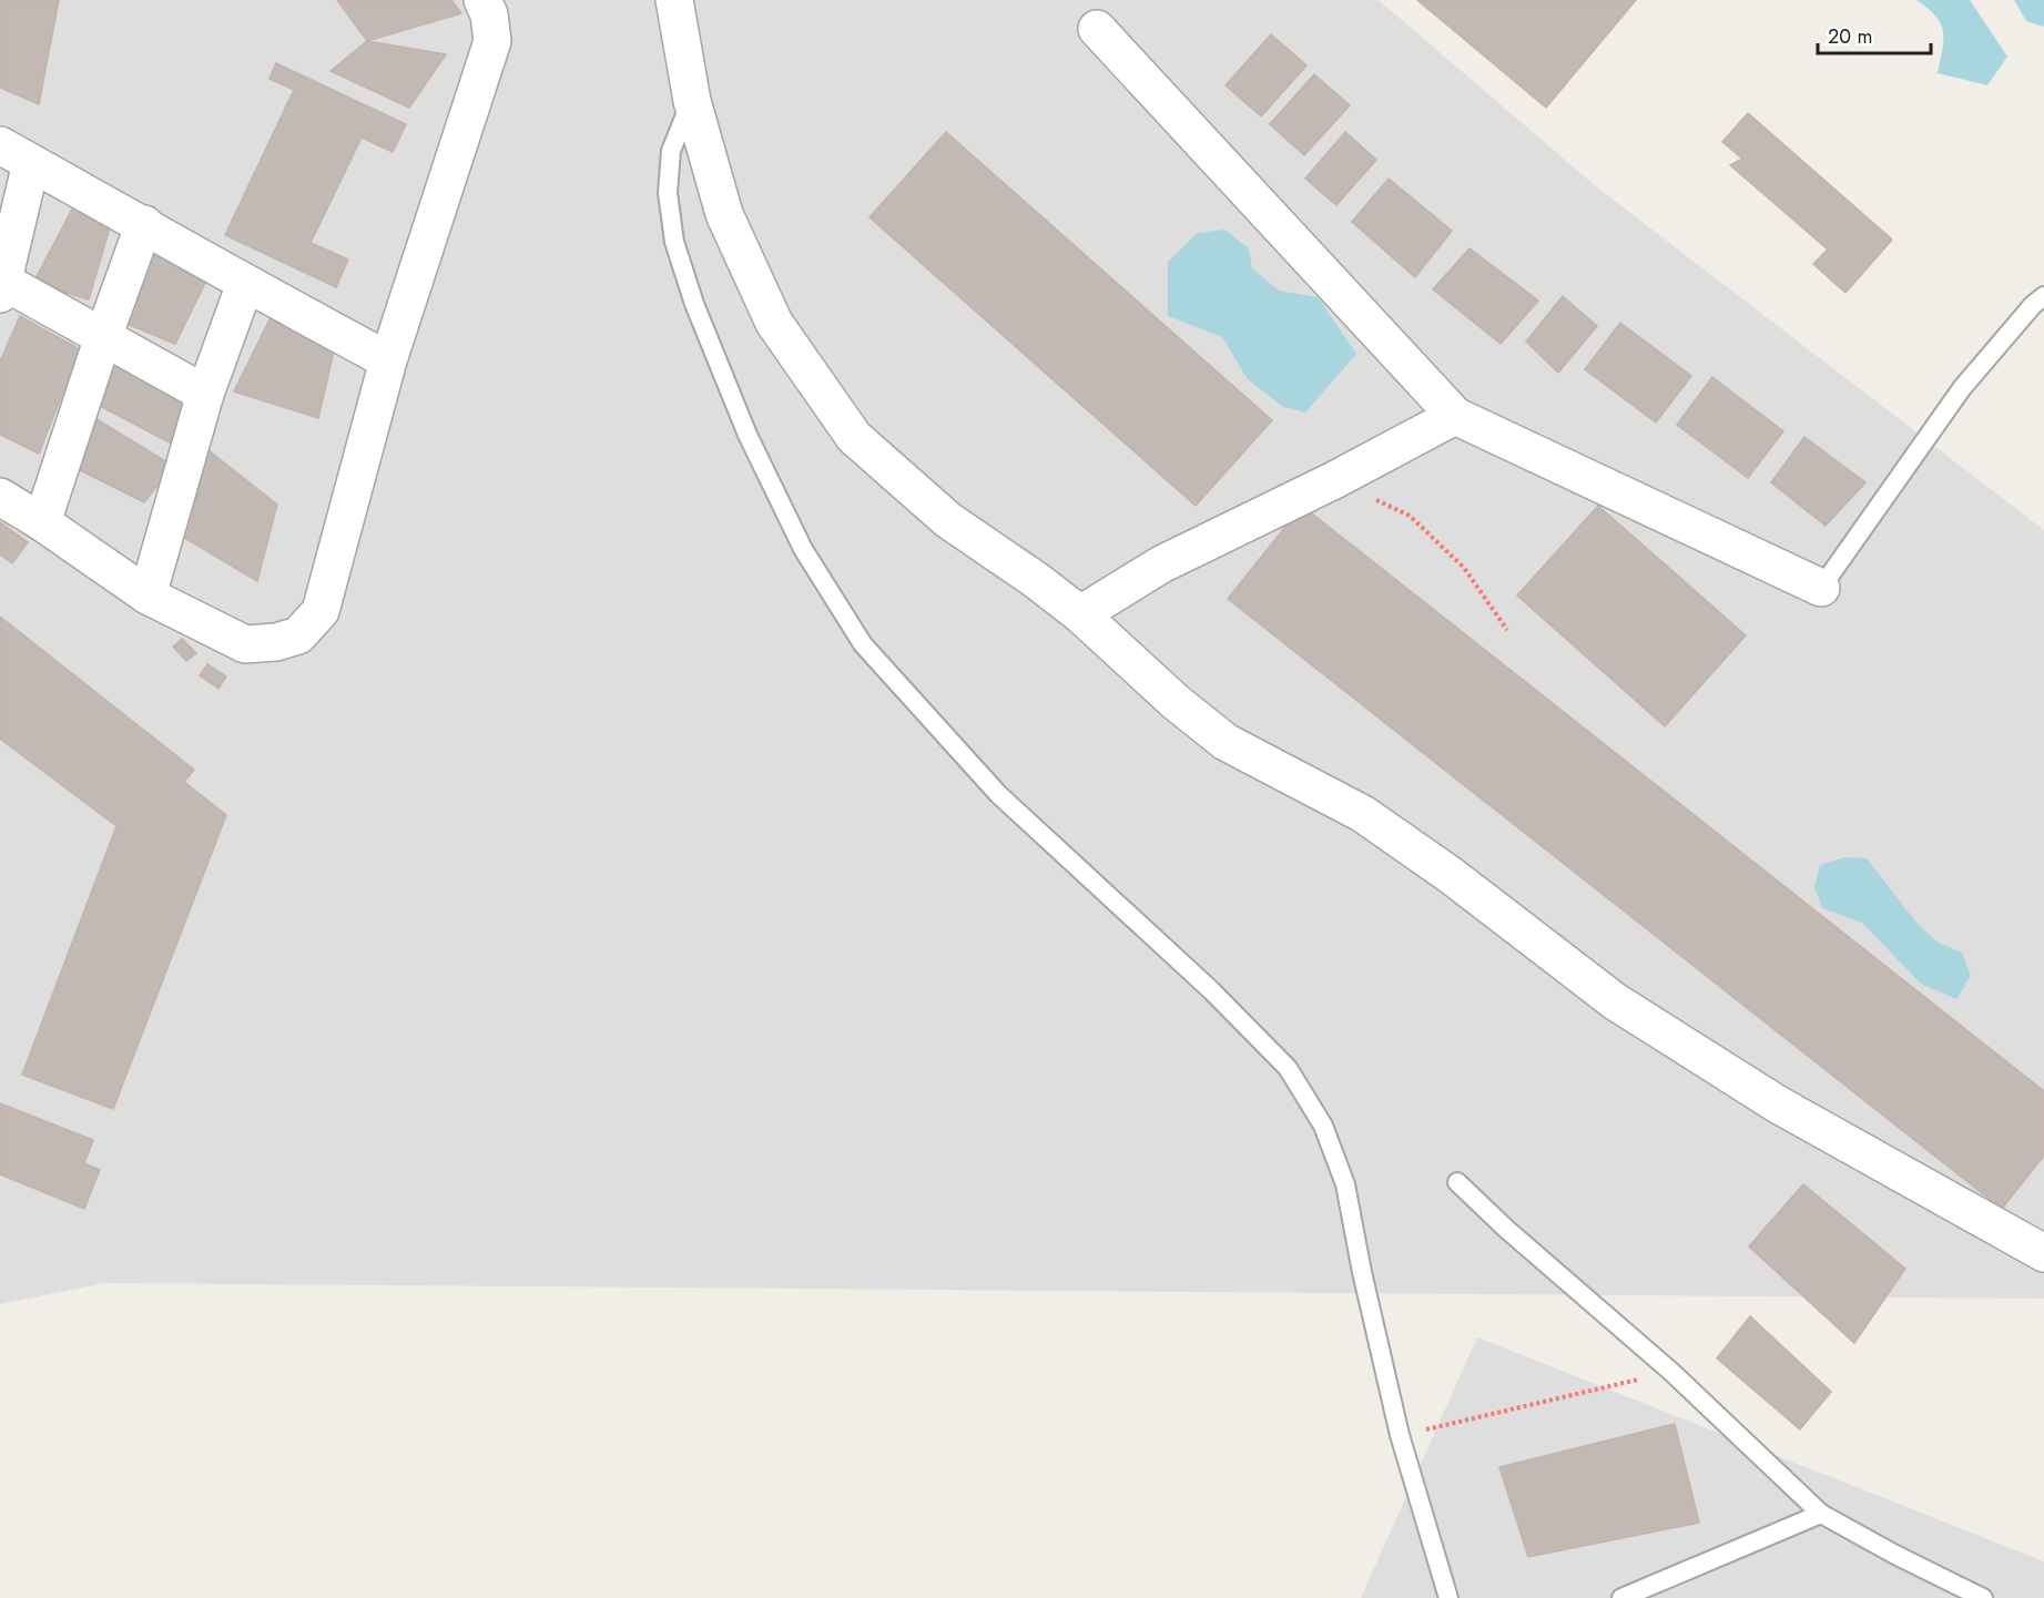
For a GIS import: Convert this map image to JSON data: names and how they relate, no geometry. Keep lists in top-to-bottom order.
{
  "scale_bar": "20 m"
}
